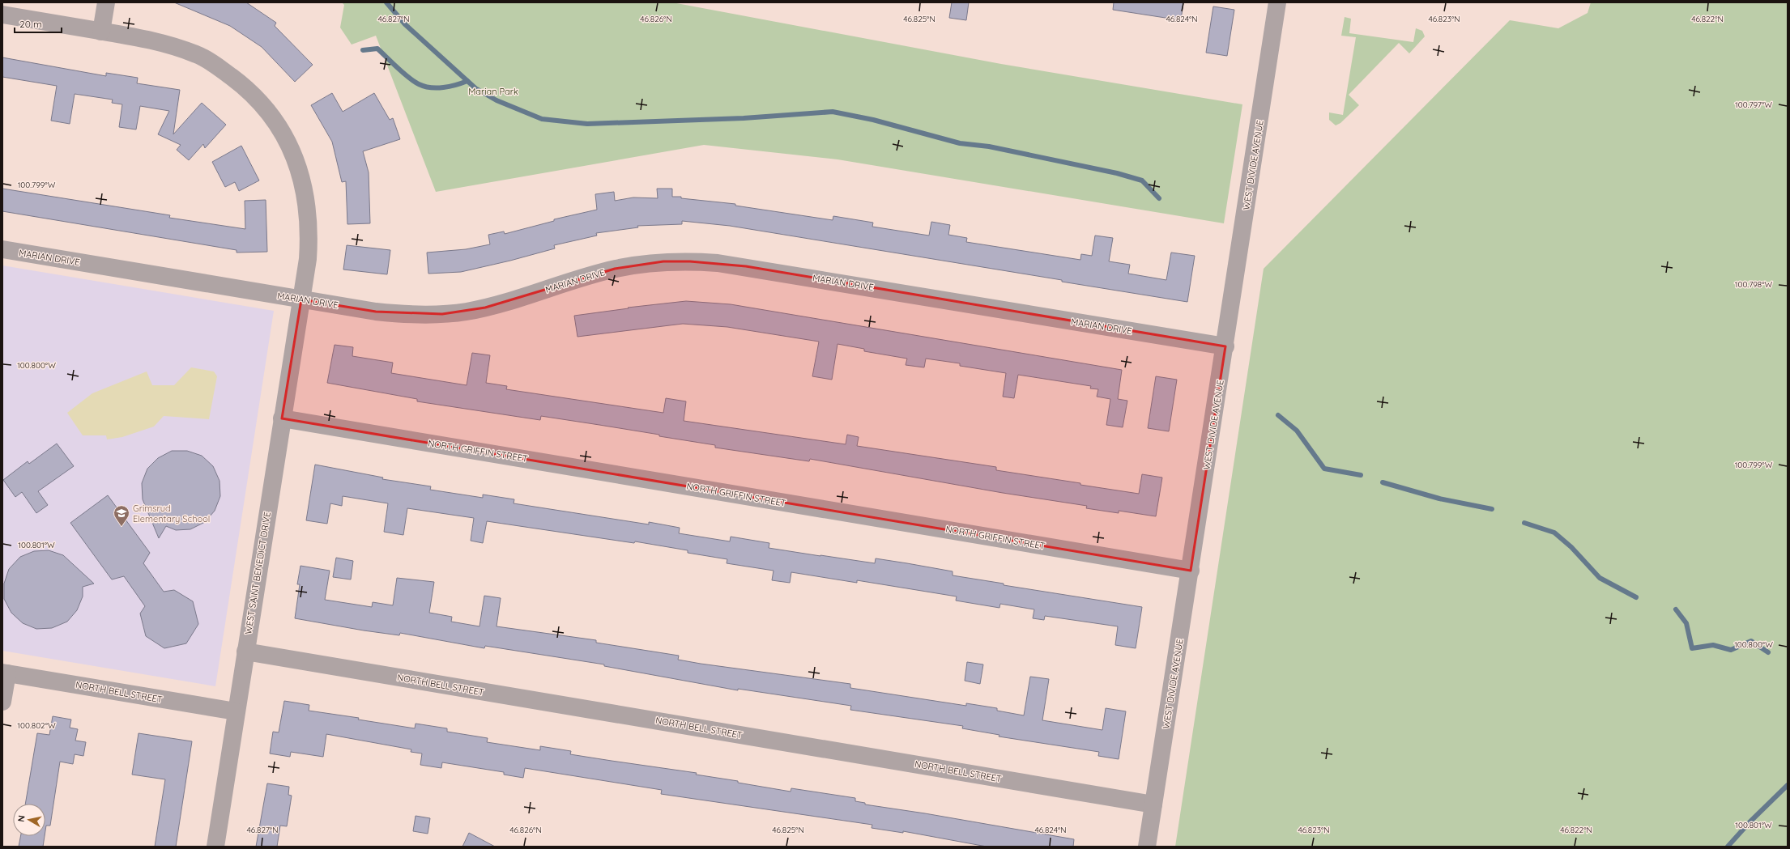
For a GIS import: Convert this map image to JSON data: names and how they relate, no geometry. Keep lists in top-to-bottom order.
{
  "streets": {
    "street": [
      "WEST DIVIDE AVENUE",
      "MARIAN DRIVE",
      "NORTH GRIFFIN STREET",
      "WEST SAINT BENEDICT DRIVE",
      "NORTH BELL STREET"
    ]
  },
  "crossings": [
    ["WEST DIVIDE AVENUE", "MARIAN DRIVE"],
    ["WEST DIVIDE AVENUE", "NORTH GRIFFIN STREET"],
    ["WEST DIVIDE AVENUE", "NORTH BELL STREET"],
    ["MARIAN DRIVE", "WEST SAINT BENEDICT DRIVE"],
    ["NORTH GRIFFIN STREET", "WEST SAINT BENEDICT DRIVE"],
    ["WEST SAINT BENEDICT DRIVE", "NORTH BELL STREET"]
  ],
  "parks": ["Marian Park"],
  "places": {
    "school or university": ["Grimsrud Elementary School"]
  },
  "scale_bar": "20 m",
  "north": "left",
  "coordinates": [
    "46.827°N",
    "46.826°N",
    "46.825°N",
    "46.824°N",
    "46.823°N",
    "46.822°N",
    "100.797°W",
    "100.799°W",
    "100.798°W",
    "100.800°W",
    "100.801°W",
    "100.802°W"
  ]
}
